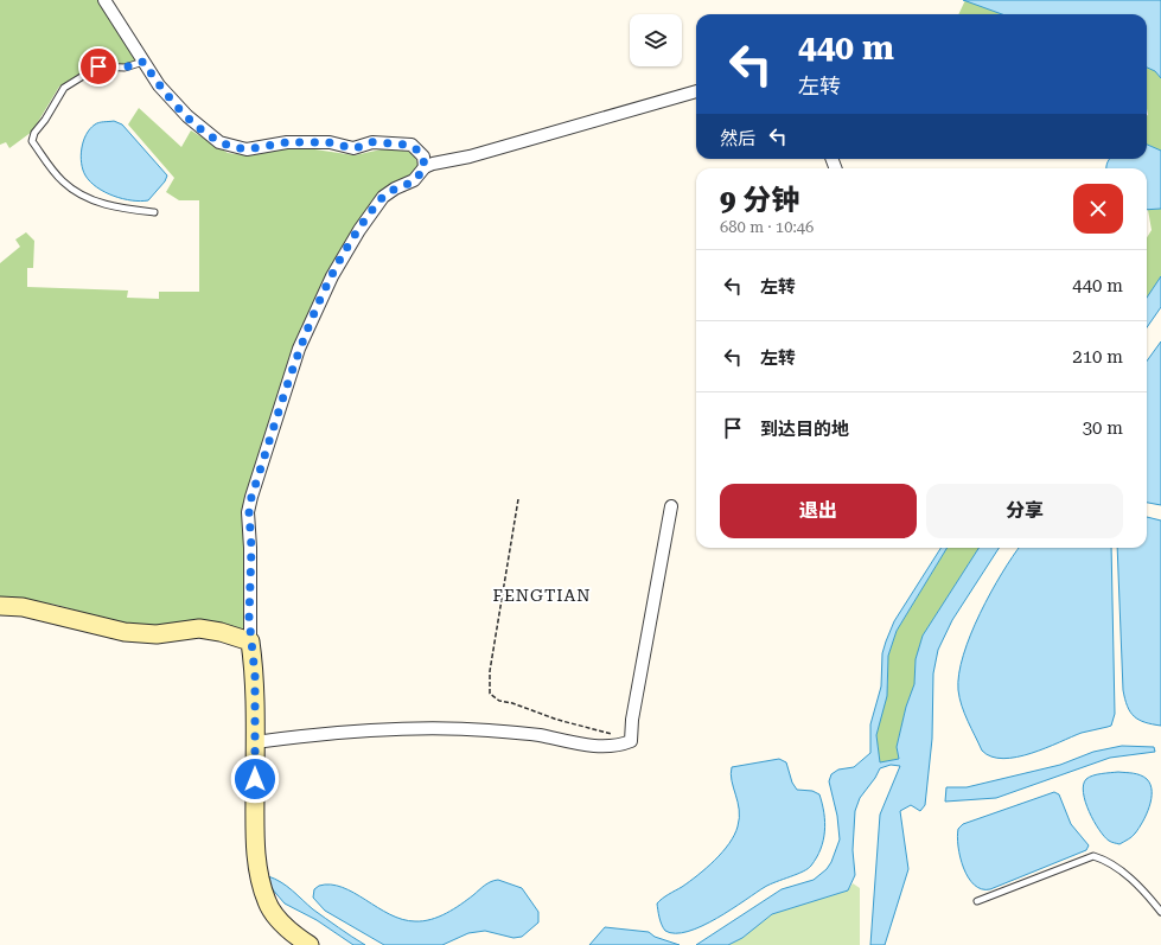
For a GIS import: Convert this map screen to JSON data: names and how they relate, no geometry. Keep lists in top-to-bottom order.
{
  "districts": ["FENGTIAN"],
  "page": {
    "turn": ["440 m", "左转"],
    "then": "然后",
    "heading": ["9 分钟", "680 m · 10:46"],
    "list": [
      {
        "name": "左转",
        "value": "440 m"
      },
      {
        "name": "左转",
        "value": "210 m"
      },
      {
        "name": "到达目的地",
        "value": "30 m"
      }
    ],
    "buttons": ["退出", "分享"]
  }
}
